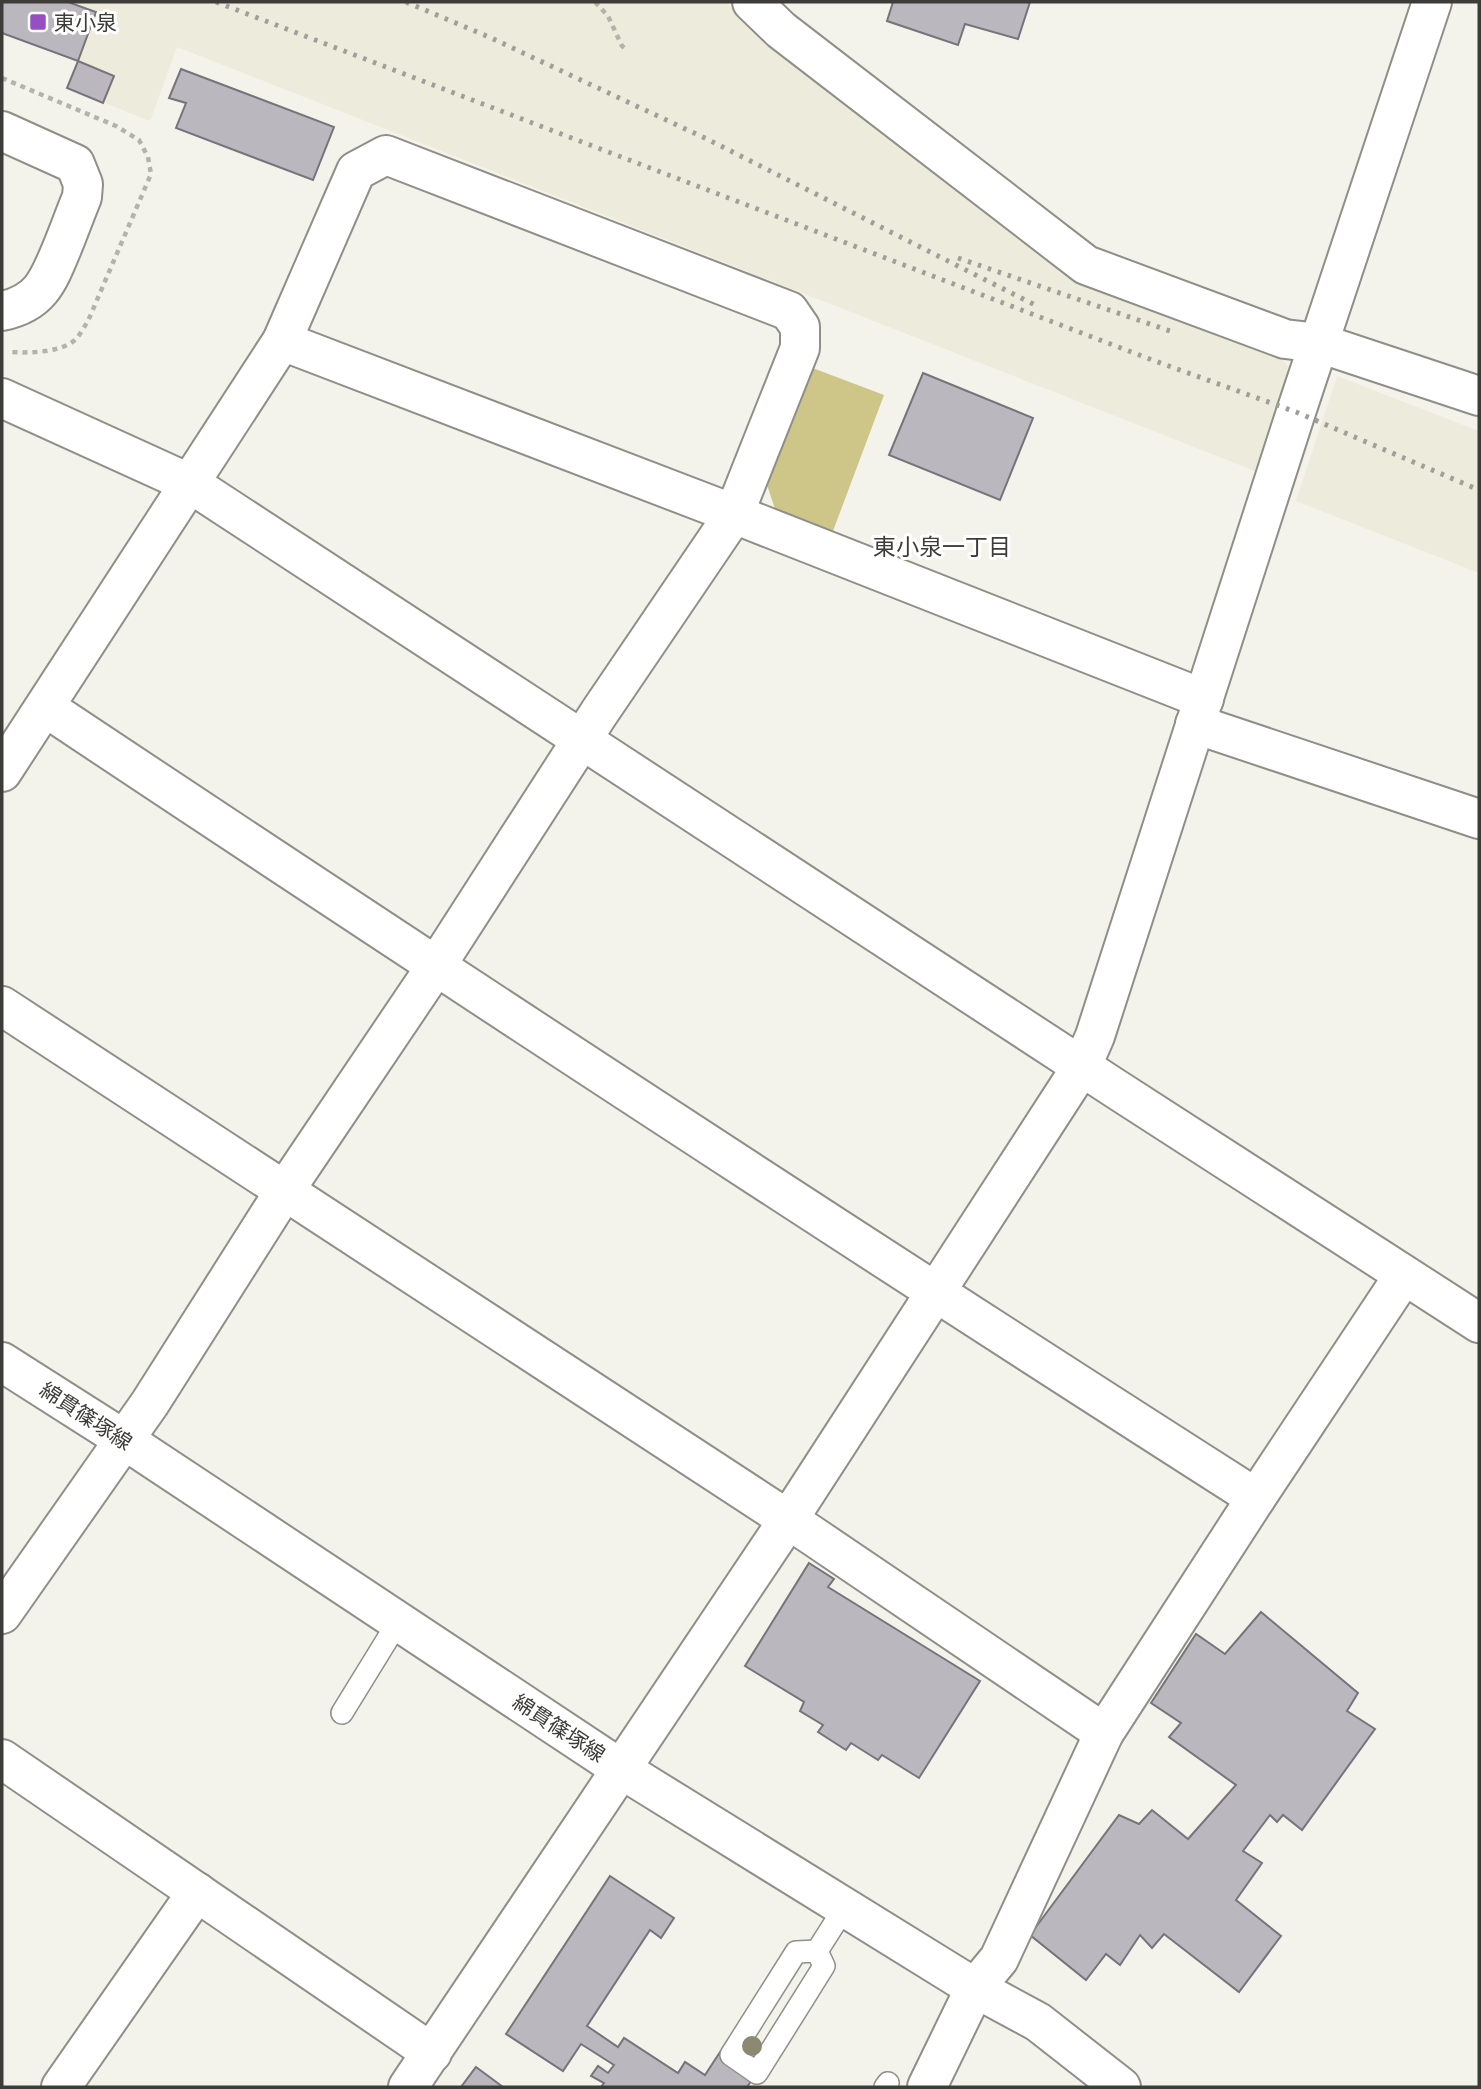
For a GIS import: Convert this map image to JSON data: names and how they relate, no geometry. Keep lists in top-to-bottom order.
{
  "streets": {
    "street": ["綿貫篠塚線"]
  },
  "districts": ["東小泉一丁目"],
  "places": {
    "transit": ["東小泉"]
  }
}
